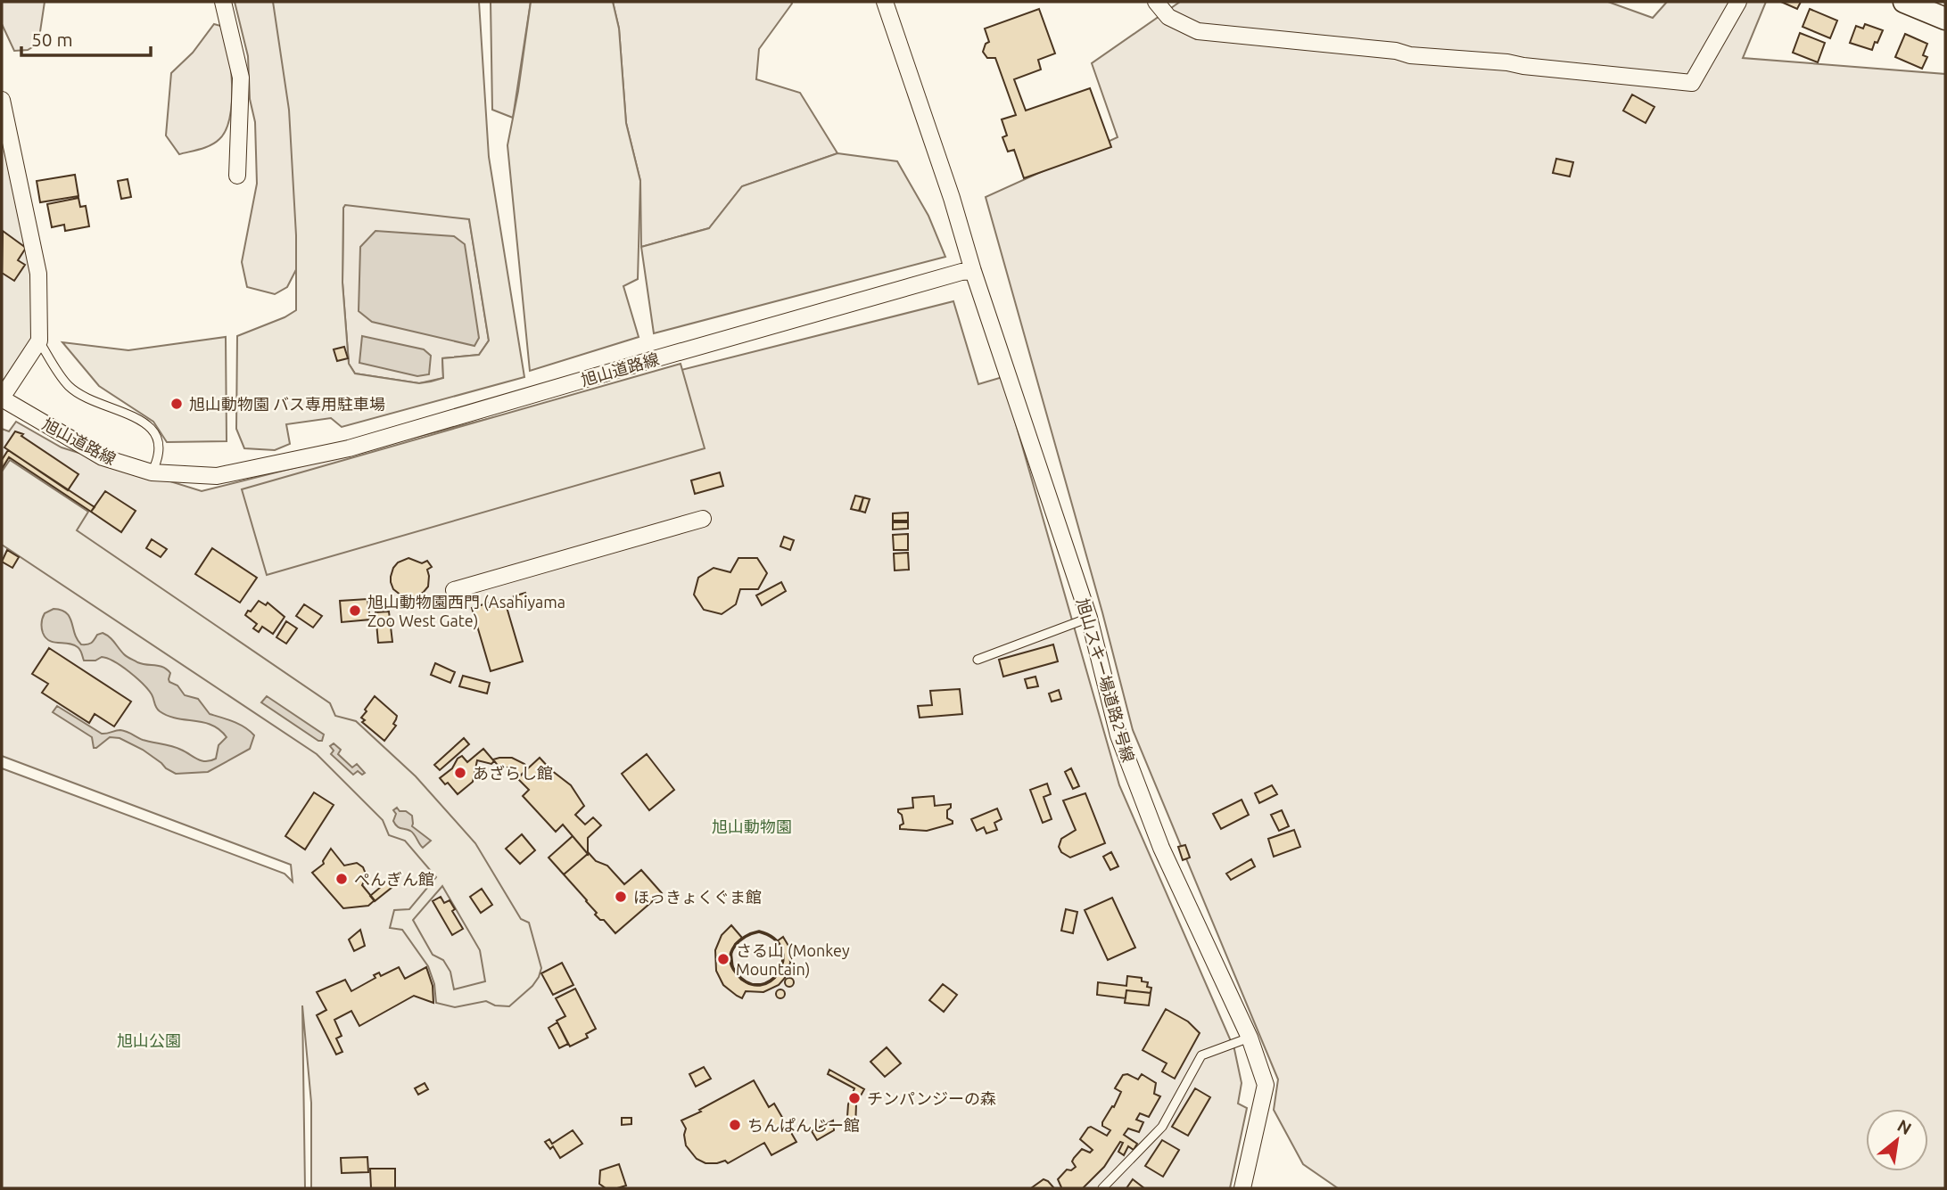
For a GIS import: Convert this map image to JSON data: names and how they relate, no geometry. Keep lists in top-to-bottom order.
{
  "streets": {
    "street": ["旭山道路線", "旭山スキー場道路2号線"]
  },
  "crossings": [
    ["旭山道路線", "旭山スキー場道路2号線"]
  ],
  "parks": ["旭山動物園", "旭山公園"],
  "places": [
    "旭山動物園 バス専用駐車場",
    "旭山動物園西門 (Asahiyama Zoo West Gate)",
    "あざらし館",
    "ぺんぎん館",
    "ほっきょくぐま館",
    "さる山 (Monkey Mountain)",
    "チンパンジーの森",
    "ちんぱんじー館"
  ],
  "scale_bar": "50 m",
  "north": "top right"
}
